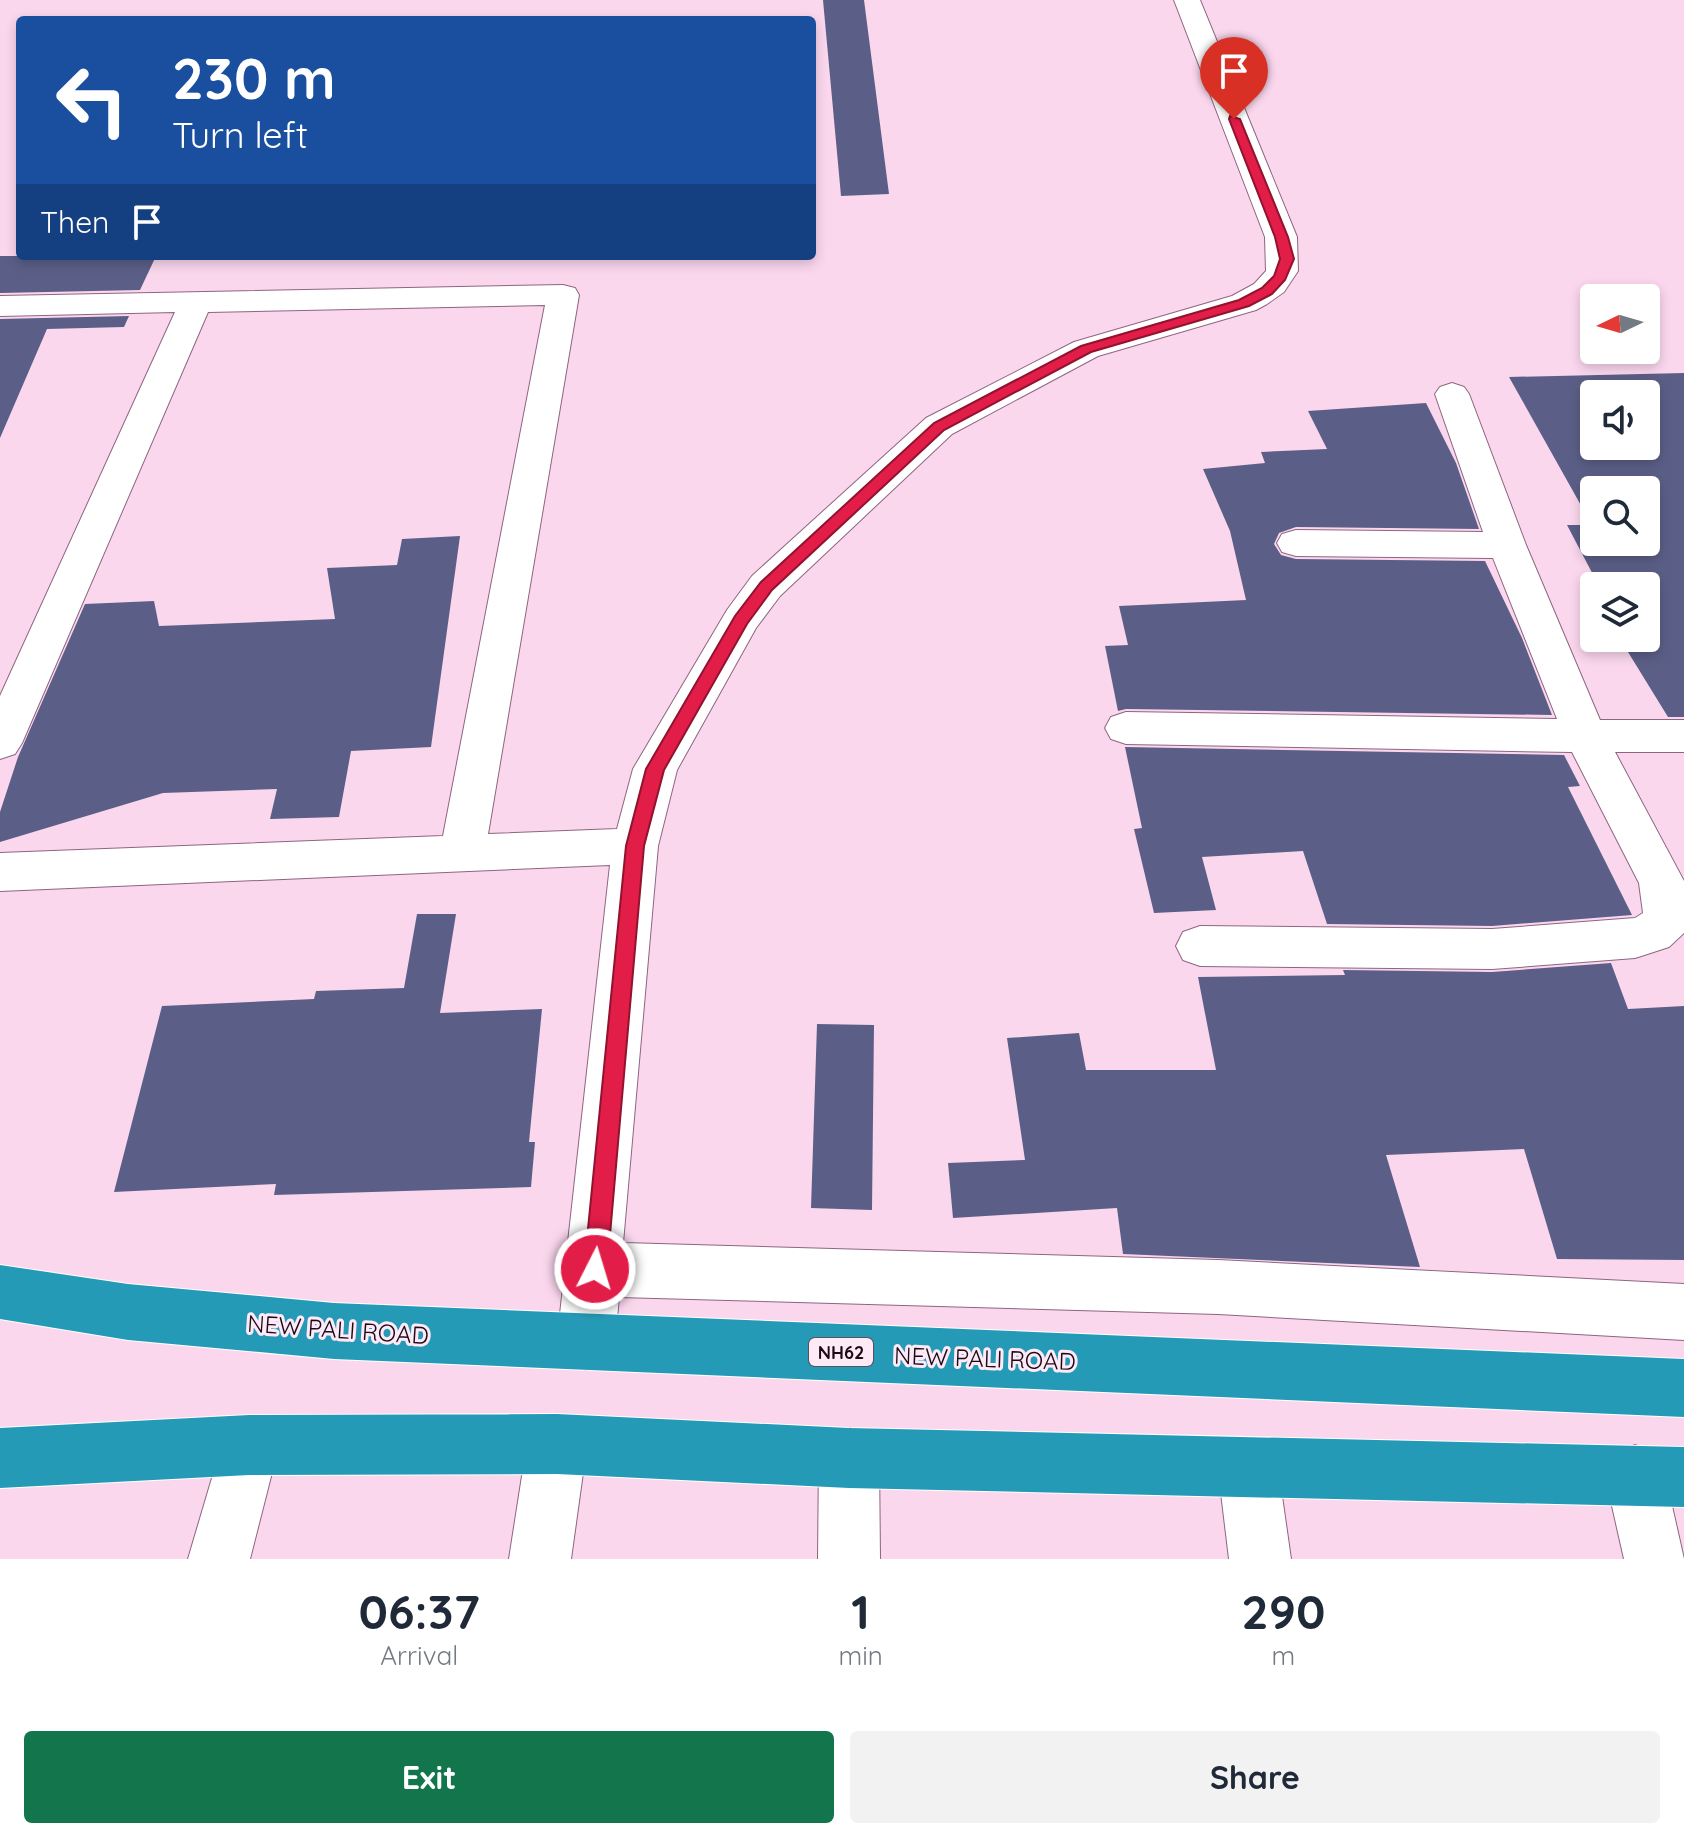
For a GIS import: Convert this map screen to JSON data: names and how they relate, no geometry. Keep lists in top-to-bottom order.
{
  "streets": {
    "highway": ["NEW PALI ROAD", "NH62"]
  },
  "north": "left",
  "page": {
    "turn": ["230 m", "Turn left"],
    "then": "Then",
    "eta": [
      "06:37",
      "Arrival",
      "1",
      "min",
      "290",
      "m"
    ],
    "buttons": ["Exit", "Share"]
  }
}
